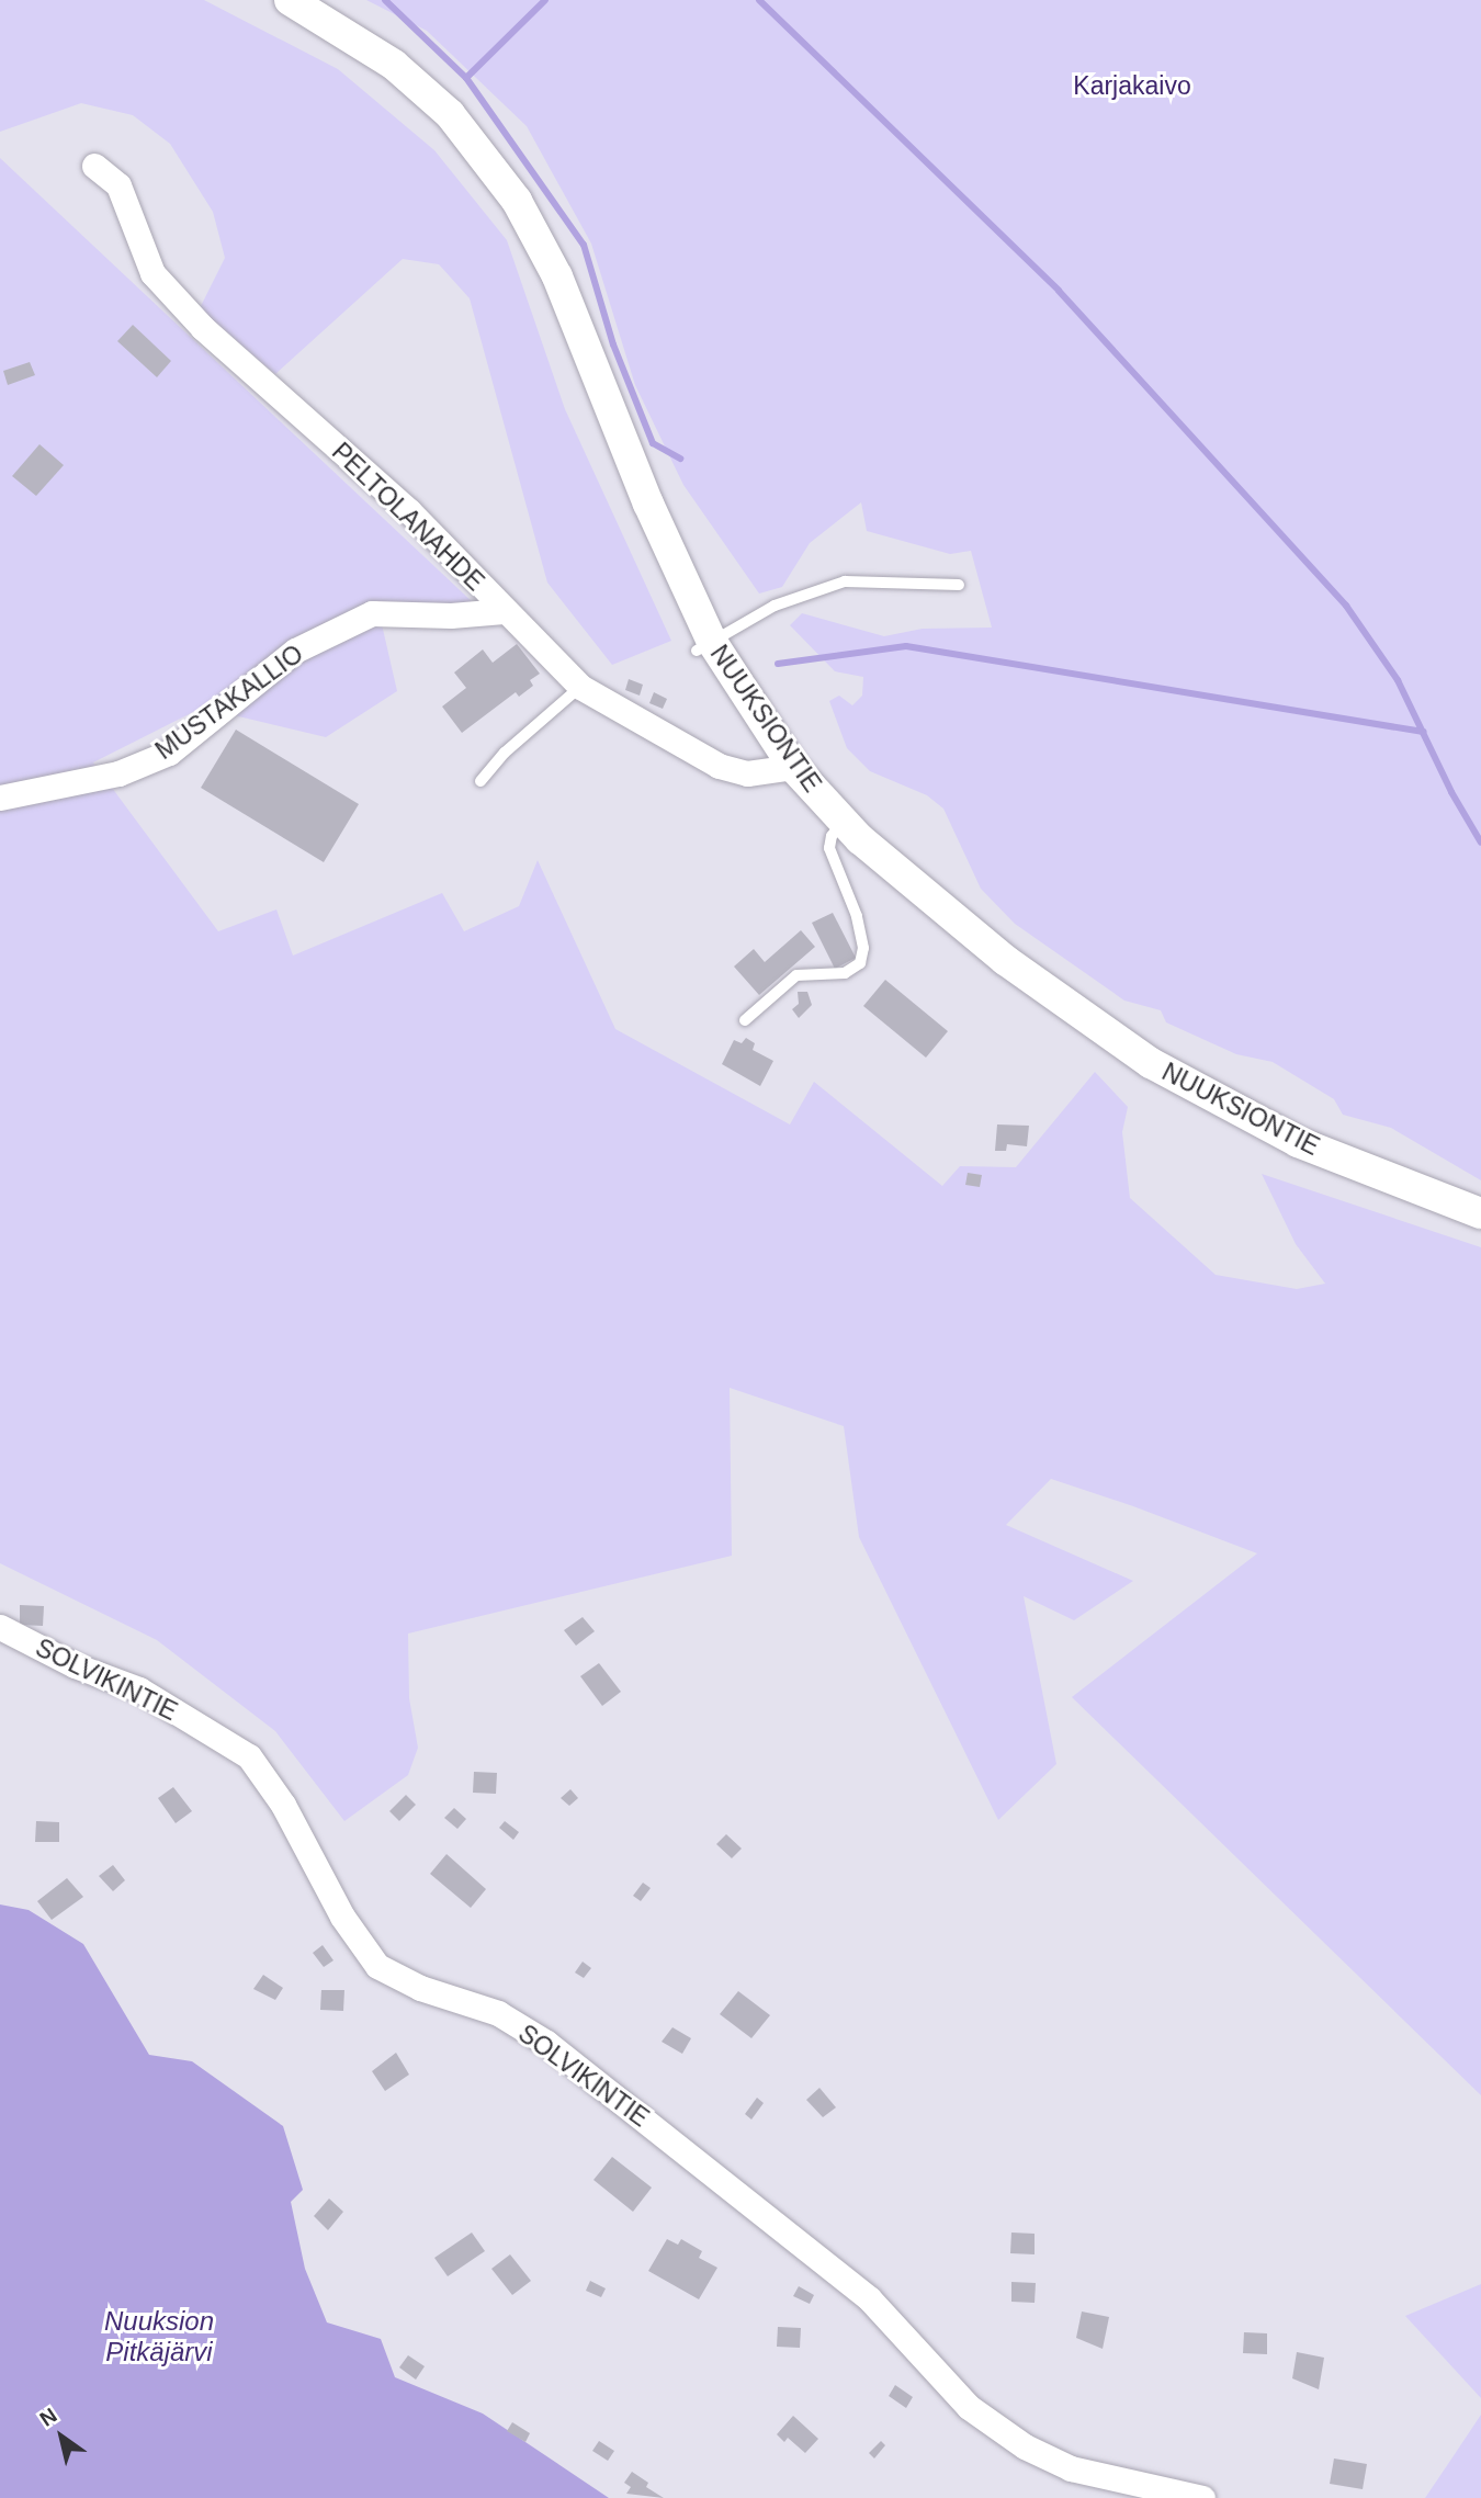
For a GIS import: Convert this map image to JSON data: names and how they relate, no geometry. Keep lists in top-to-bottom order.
{
  "streets": {
    "street": [
      "PELTOLANAHDE",
      "MUSTAKALLIO",
      "NUUKSIONTIE",
      "SOLVIKINTIE"
    ]
  },
  "crossings": [
    ["PELTOLANAHDE", "MUSTAKALLIO"],
    ["PELTOLANAHDE", "NUUKSIONTIE"]
  ],
  "water": ["Nuuksion Pitkäjärvi"],
  "parks": ["Karjakaivo"],
  "north": "top left"
}
